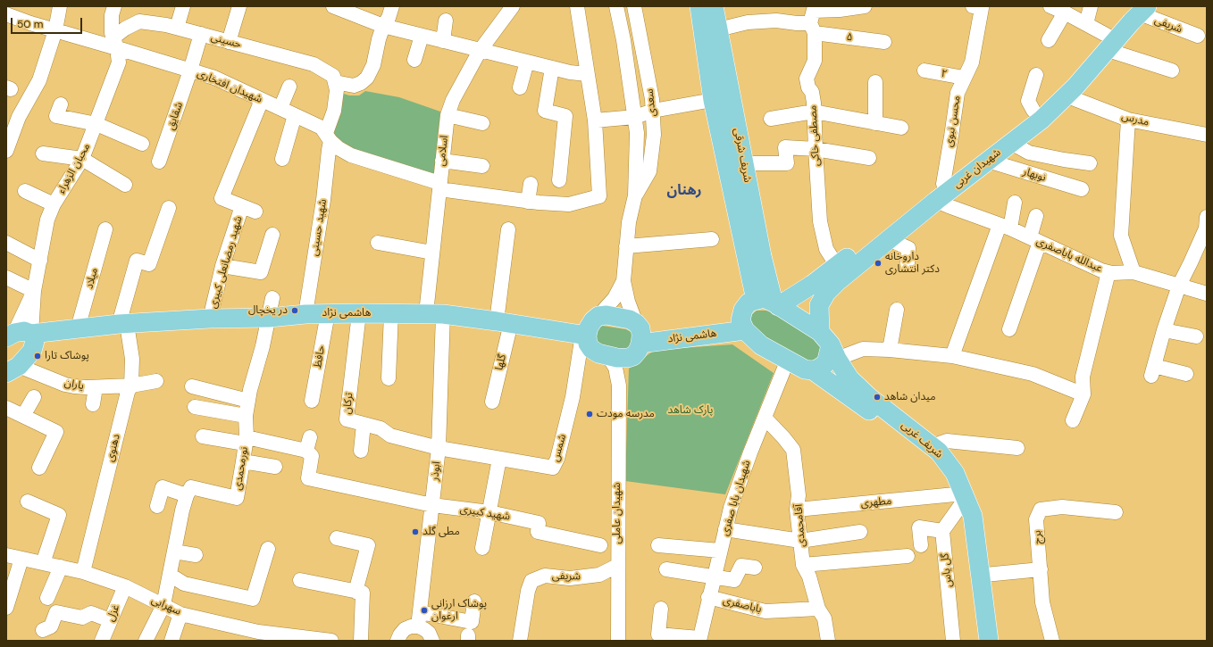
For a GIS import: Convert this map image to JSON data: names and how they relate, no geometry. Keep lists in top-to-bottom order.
{
  "streets": {
    "main road": [
      "شریف شرقی",
      "شهیدان غربی",
      "هاشمی نژاد",
      "شریف غربی"
    ],
    "street": [
      "شریفی",
      "۵",
      "حسینی",
      "۲",
      "شهیدان افتخاری",
      "سعدی",
      "شقایق",
      "مدرس",
      "محسن نبوی",
      "مصطفی خاکی",
      "اسلامی",
      "محبان الزهراء",
      "نوبهار",
      "شهید حسینی",
      "عبدالله باباصفری",
      "شهید رمضانعلی کبیری",
      "میلاد",
      "حافظ",
      "گلها",
      "یاران",
      "ترکان",
      "دهنوی",
      "شمس",
      "نورمحمدی",
      "ابوذر",
      "شهیدان بابا صفری",
      "مطهری",
      "شهید کبیری",
      "شهیدان عاملی",
      "آقامحمدی",
      "برج",
      "گل یاس",
      "باباصفری",
      "سهرابی",
      "غزل"
    ]
  },
  "crossings": [
    ["شریفی", "شهیدان غربی"],
    ["شریفی", "شهیدان عاملی"],
    ["۵", "مصطفی خاکی"],
    ["حسینی", "شهیدان افتخاری"],
    ["حسینی", "شقایق"],
    ["حسینی", "محبان الزهراء"],
    ["۲", "محسن نبوی"],
    ["شهیدان افتخاری", "شقایق"],
    ["شهیدان افتخاری", "اسلامی"],
    ["شهیدان افتخاری", "محبان الزهراء"],
    ["شهیدان افتخاری", "شهید حسینی"],
    ["مدرس", "شهیدان غربی"],
    ["محسن نبوی", "شهیدان غربی"],
    ["محسن نبوی", "عبدالله باباصفری"],
    ["مصطفی خاکی", "شهیدان غربی"],
    ["اسلامی", "هاشمی نژاد"],
    ["اسلامی", "ابوذر"],
    ["شریف شرقی", "شهیدان غربی"],
    ["محبان الزهراء", "هاشمی نژاد"],
    ["شهیدان غربی", "نوبهار"],
    ["شهیدان غربی", "عبدالله باباصفری"],
    ["شهیدان غربی", "شریف غربی"],
    ["شهید حسینی", "هاشمی نژاد"],
    ["شهید رمضانعلی کبیری", "هاشمی نژاد"],
    ["میلاد", "هاشمی نژاد"],
    ["هاشمی نژاد", "حافظ"],
    ["هاشمی نژاد", "گلها"],
    ["هاشمی نژاد", "ترکان"],
    ["هاشمی نژاد", "دهنوی"],
    ["هاشمی نژاد", "شمس"],
    ["هاشمی نژاد", "نورمحمدی"],
    ["هاشمی نژاد", "ابوذر"],
    ["هاشمی نژاد", "شهیدان عاملی"],
    ["یاران", "دهنوی"],
    ["ترکان", "شمس"],
    ["ترکان", "ابوذر"],
    ["شریف غربی", "مطهری"],
    ["دهنوی", "سهرابی"],
    ["شمس", "ابوذر"],
    ["شمس", "شهیدان عاملی"],
    ["نورمحمدی", "شهید کبیری"],
    ["ابوذر", "شهید کبیری"],
    ["شهیدان بابا صفری", "آقامحمدی"],
    ["شهیدان بابا صفری", "باباصفری"],
    ["مطهری", "آقامحمدی"],
    ["آقامحمدی", "باباصفری"],
    ["سهرابی", "غزل"]
  ],
  "districts": ["رهنان"],
  "parks": ["پارک شاهد"],
  "places": [
    "داروخانه دکتر انتشاری",
    "در یخچال",
    "پوشاک تارا",
    "میدان شاهد",
    "مدرسه مودت",
    "مطی گلد",
    "پوشاک ارزانی ارغوان"
  ],
  "scale_bar": "50 m"
}
